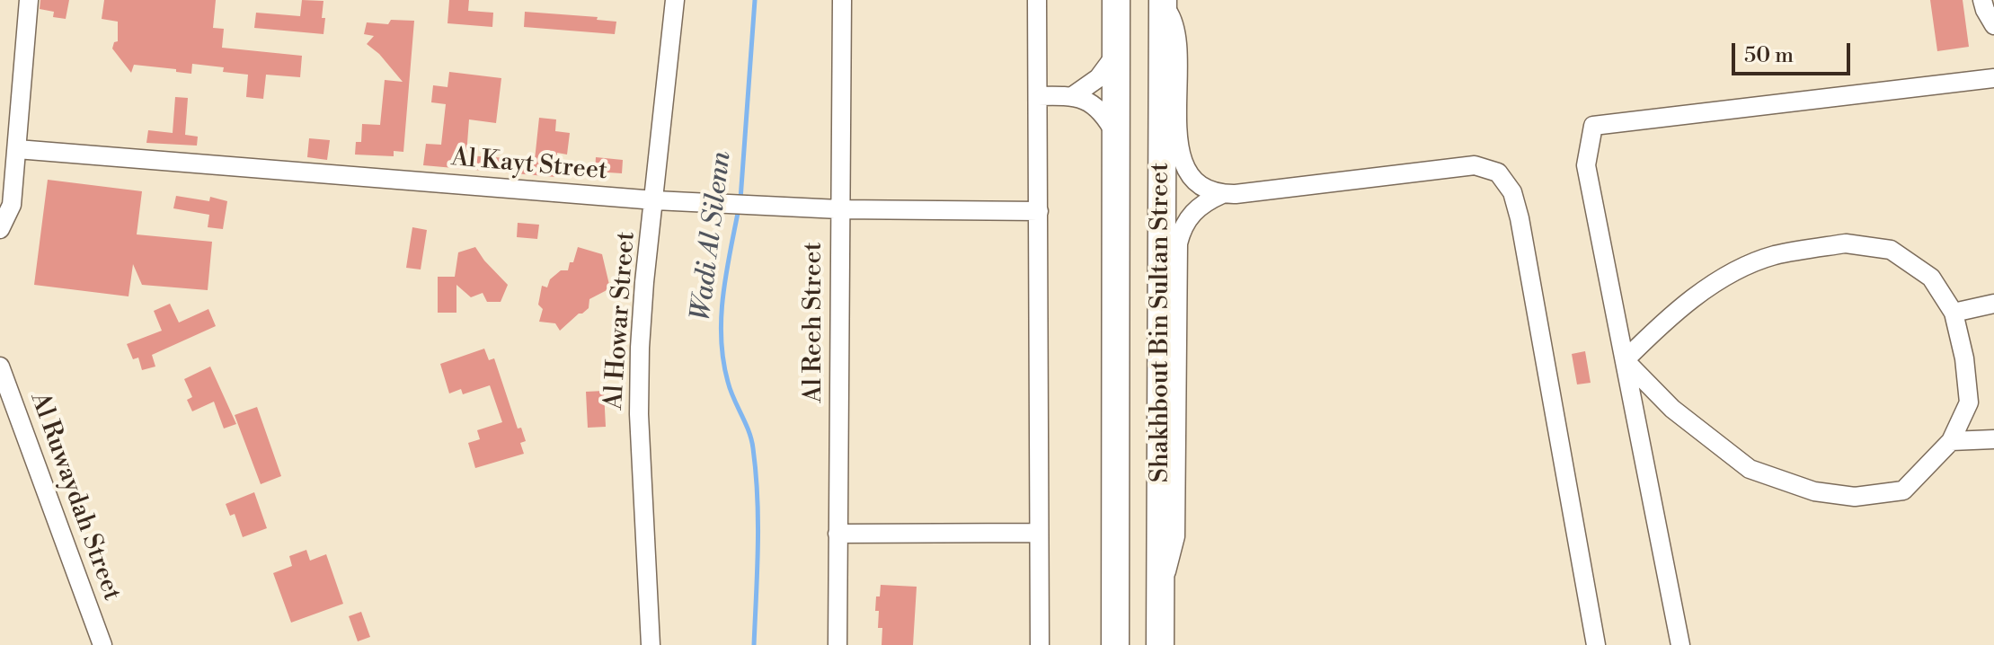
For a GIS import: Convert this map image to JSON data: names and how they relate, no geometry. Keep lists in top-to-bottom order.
{
  "streets": {
    "main road": ["Shakhbout Bin Sultan Street"],
    "street": [
      "Al Kayt Street",
      "Al Howar Street",
      "Al Reeh Street",
      "Al Ruwaydah Street"
    ]
  },
  "crossings": [
    ["Al Kayt Street", "Al Howar Street"],
    ["Al Kayt Street", "Al Reeh Street"]
  ],
  "water": ["Wadi Al Silenn"],
  "scale_bar": "50 m"
}
